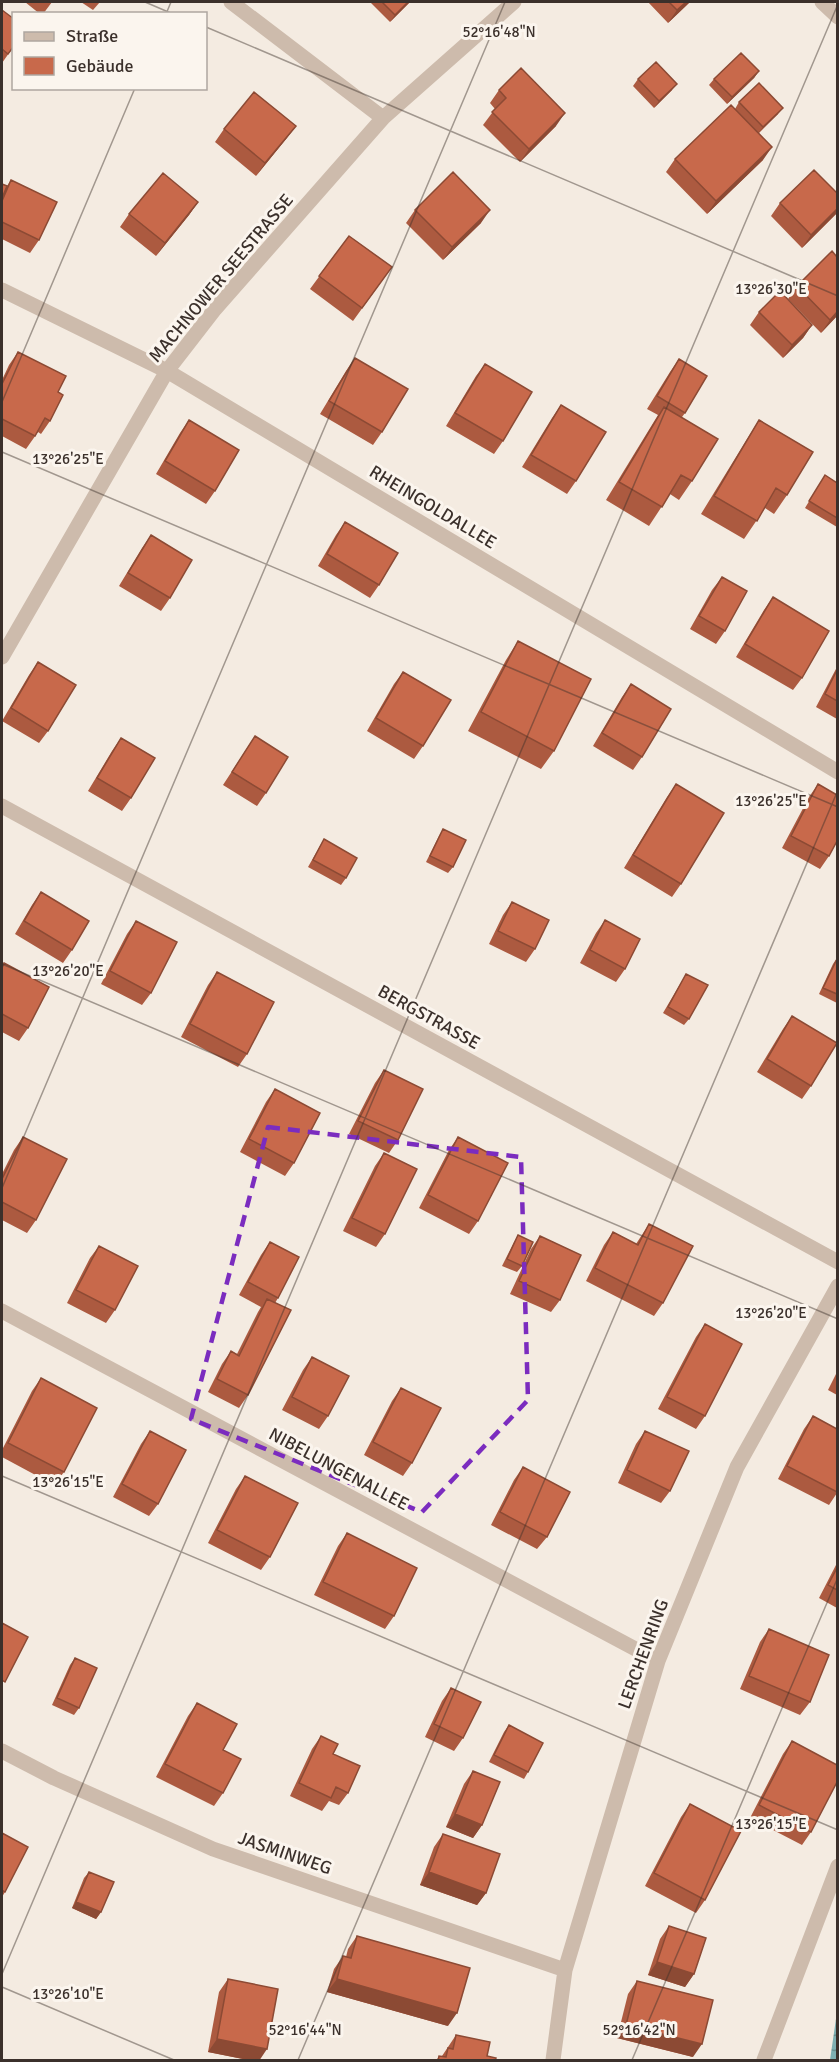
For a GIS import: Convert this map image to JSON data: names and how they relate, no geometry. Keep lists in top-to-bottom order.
{
  "streets": {
    "street": [
      "MACHNOWER SEESTRASSE",
      "RHEINGOLDALLEE",
      "BERGSTRASSE",
      "NIBELUNGENALLEE",
      "LERCHENRING",
      "JASMINWEG"
    ]
  },
  "crossings": [
    ["MACHNOWER SEESTRASSE", "RHEINGOLDALLEE"],
    ["NIBELUNGENALLEE", "LERCHENRING"],
    ["LERCHENRING", "JASMINWEG"]
  ],
  "legend": ["Straße", "Gebäude"],
  "coordinates": [
    "52°16'48\"N",
    "13°26'30\"E",
    "13°26'25\"E",
    "13°26'20\"E",
    "13°26'15\"E",
    "13°26'10\"E",
    "52°16'44\"N",
    "52°16'42\"N"
  ]
}
